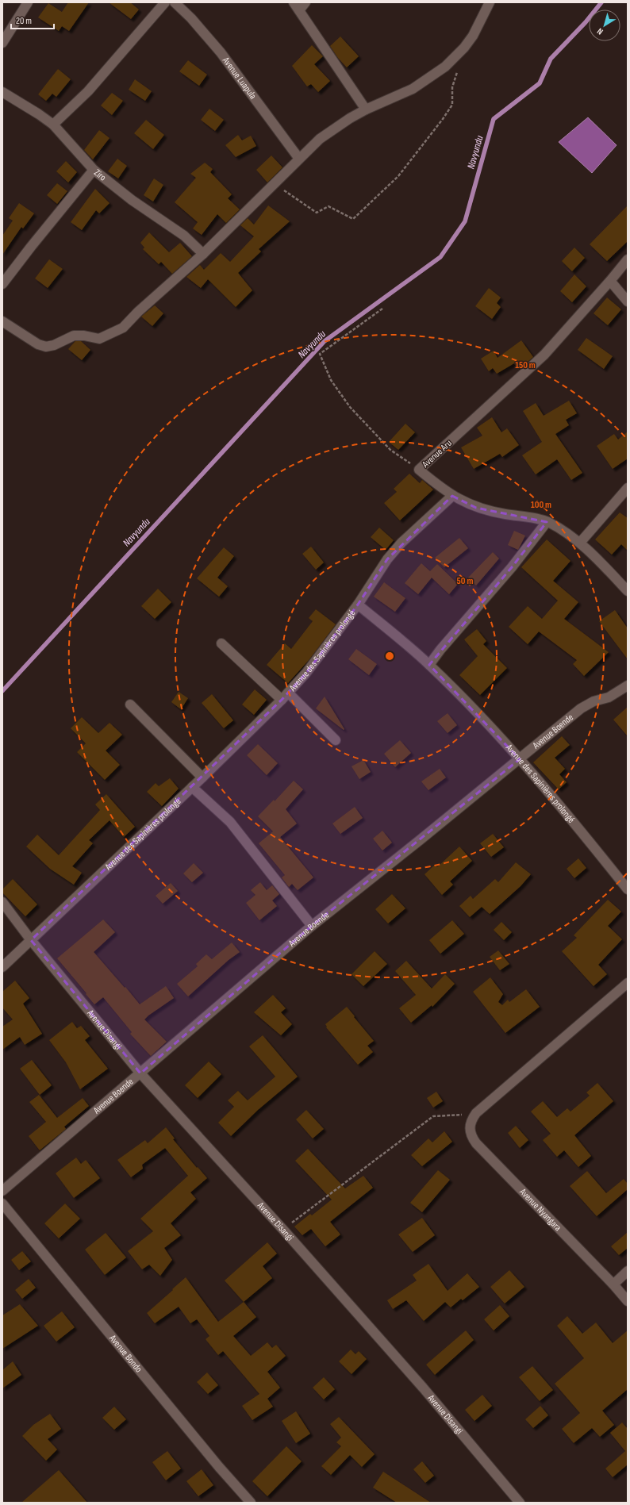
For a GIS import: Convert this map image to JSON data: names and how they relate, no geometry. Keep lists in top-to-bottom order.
{
  "streets": {
    "street": [
      "Avenue Luapula",
      "Ziro",
      "Avenue Aru",
      "Avenue des Sapinières prolongé",
      "Avenue Boende",
      "Avenue Disangi",
      "Avenue Nyangara",
      "Avenue Bondo"
    ]
  },
  "crossings": [
    ["Avenue des Sapinières prolongé", "Avenue Boende"],
    ["Avenue des Sapinières prolongé", "Avenue Disangi"],
    ["Avenue Boende", "Avenue Disangi"]
  ],
  "water": ["Navyundu"],
  "scale_bar": "20 m",
  "north": "bottom left",
  "rings": ["150 m", "100 m", "50 m"]
}
